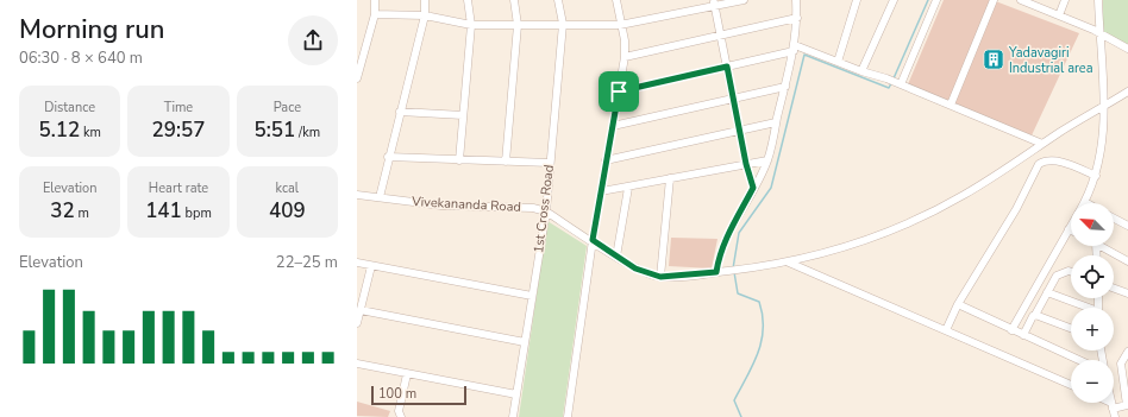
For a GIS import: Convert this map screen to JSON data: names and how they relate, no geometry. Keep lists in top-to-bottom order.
{
  "streets": {
    "street": ["Vivekananda Road", "1st Cross Road"]
  },
  "crossings": [
    ["Vivekananda Road", "1st Cross Road"]
  ],
  "places": {
    "building": ["Yadavagiri Industrial area"]
  },
  "scale_bar": "100 m",
  "north": "top left",
  "page": {
    "heading": ["Morning run", "06:30 · 8 × 640 m"],
    "stats": [
      ["Distance", "5.12 km"],
      ["Time", "29:57"],
      ["Pace", "5:51 /km"],
      ["Elevation", "32 m"],
      ["Heart rate", "141 bpm"],
      ["kcal", "409"]
    ],
    "map_buttons": ["+", "−"],
    "chart": ["Elevation", "22–25 m"],
    "scale": "100 m"
  }
}
